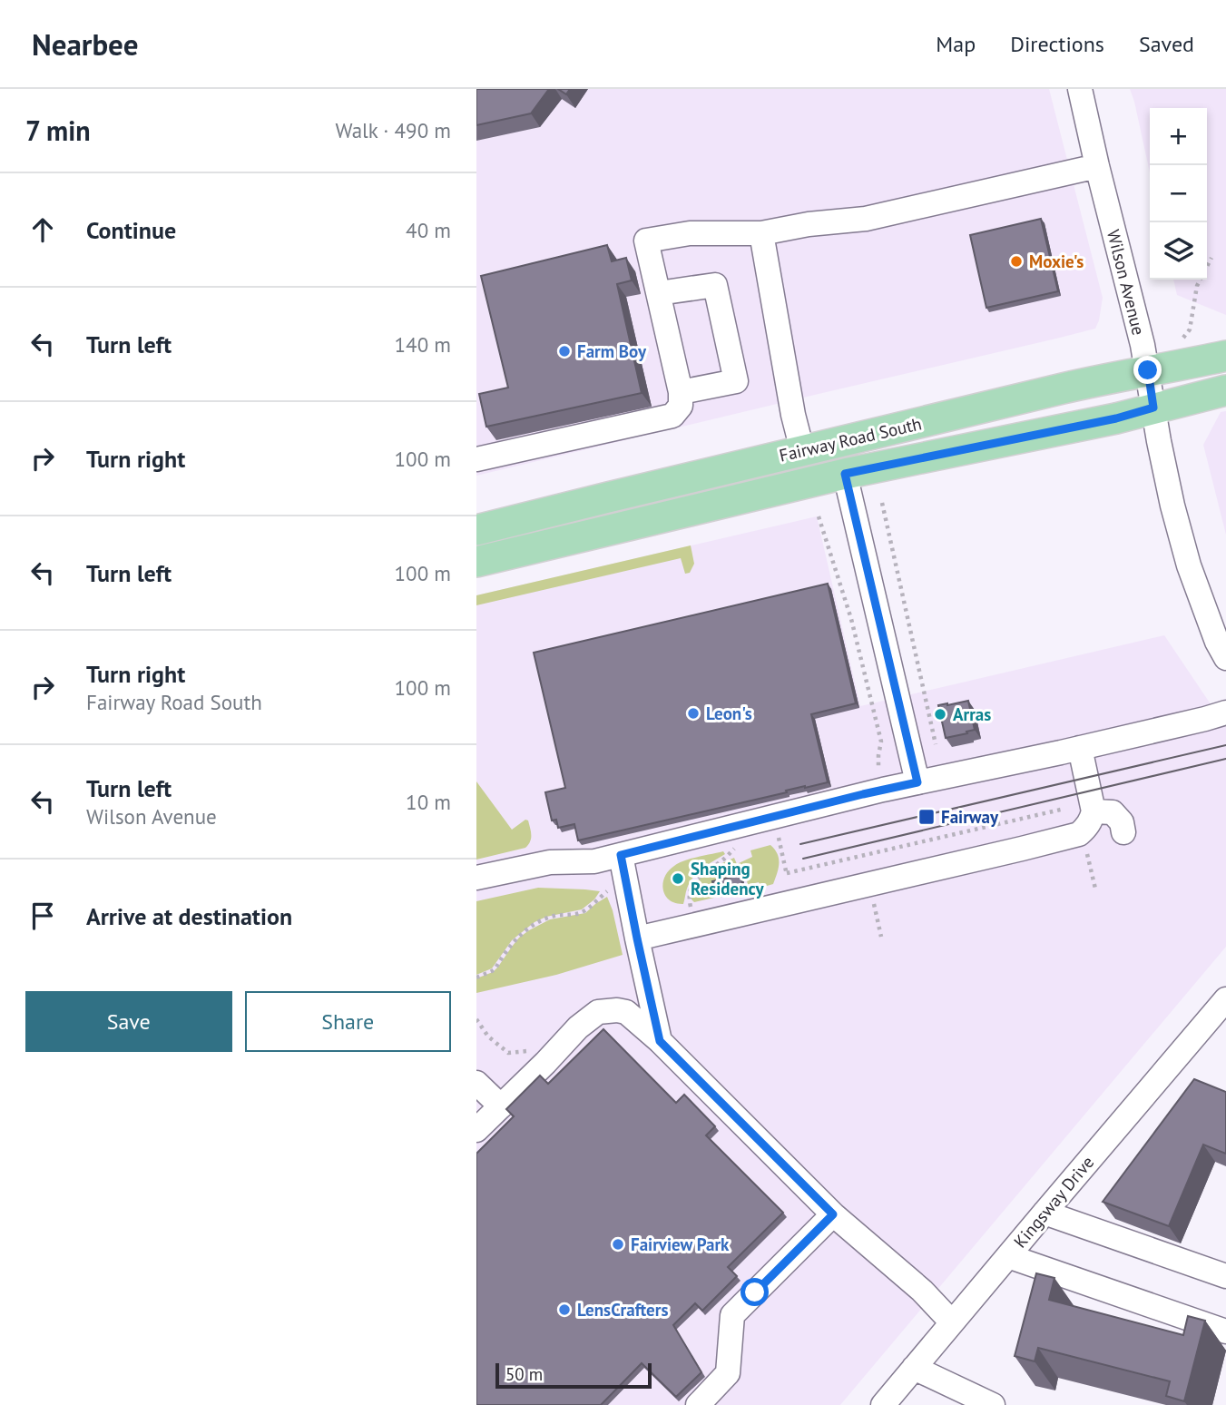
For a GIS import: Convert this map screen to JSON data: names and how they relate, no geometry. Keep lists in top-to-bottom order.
{
  "streets": {
    "main road": ["Fairway Road South"],
    "street": ["Wilson Avenue", "Kingsway Drive"]
  },
  "crossings": [
    ["Wilson Avenue", "Fairway Road South"]
  ],
  "places": {
    "other": [
      "Moxie's",
      "Farm Boy",
      "Leon's",
      "Arras",
      "Shaping Residency",
      "Fairview Park",
      "LensCrafters"
    ],
    "transit": ["Fairway"]
  },
  "scale_bar": "50 m",
  "page": {
    "header": "Nearbee",
    "nav": ["Map", "Directions", "Saved"],
    "heading": ["7 min", "Walk · 490 m"],
    "map_buttons": ["+", "−"],
    "list": [
      ["Continue", "40 m"],
      ["Turn left", "140 m"],
      ["Turn right", "100 m"],
      ["Turn left", "100 m"],
      ["Turn right", "Fairway Road South", "100 m"],
      ["Turn left", "Wilson Avenue", "10 m"],
      "Arrive at destination"
    ],
    "buttons": ["Save", "Share"],
    "scale": "50 m"
  }
}
